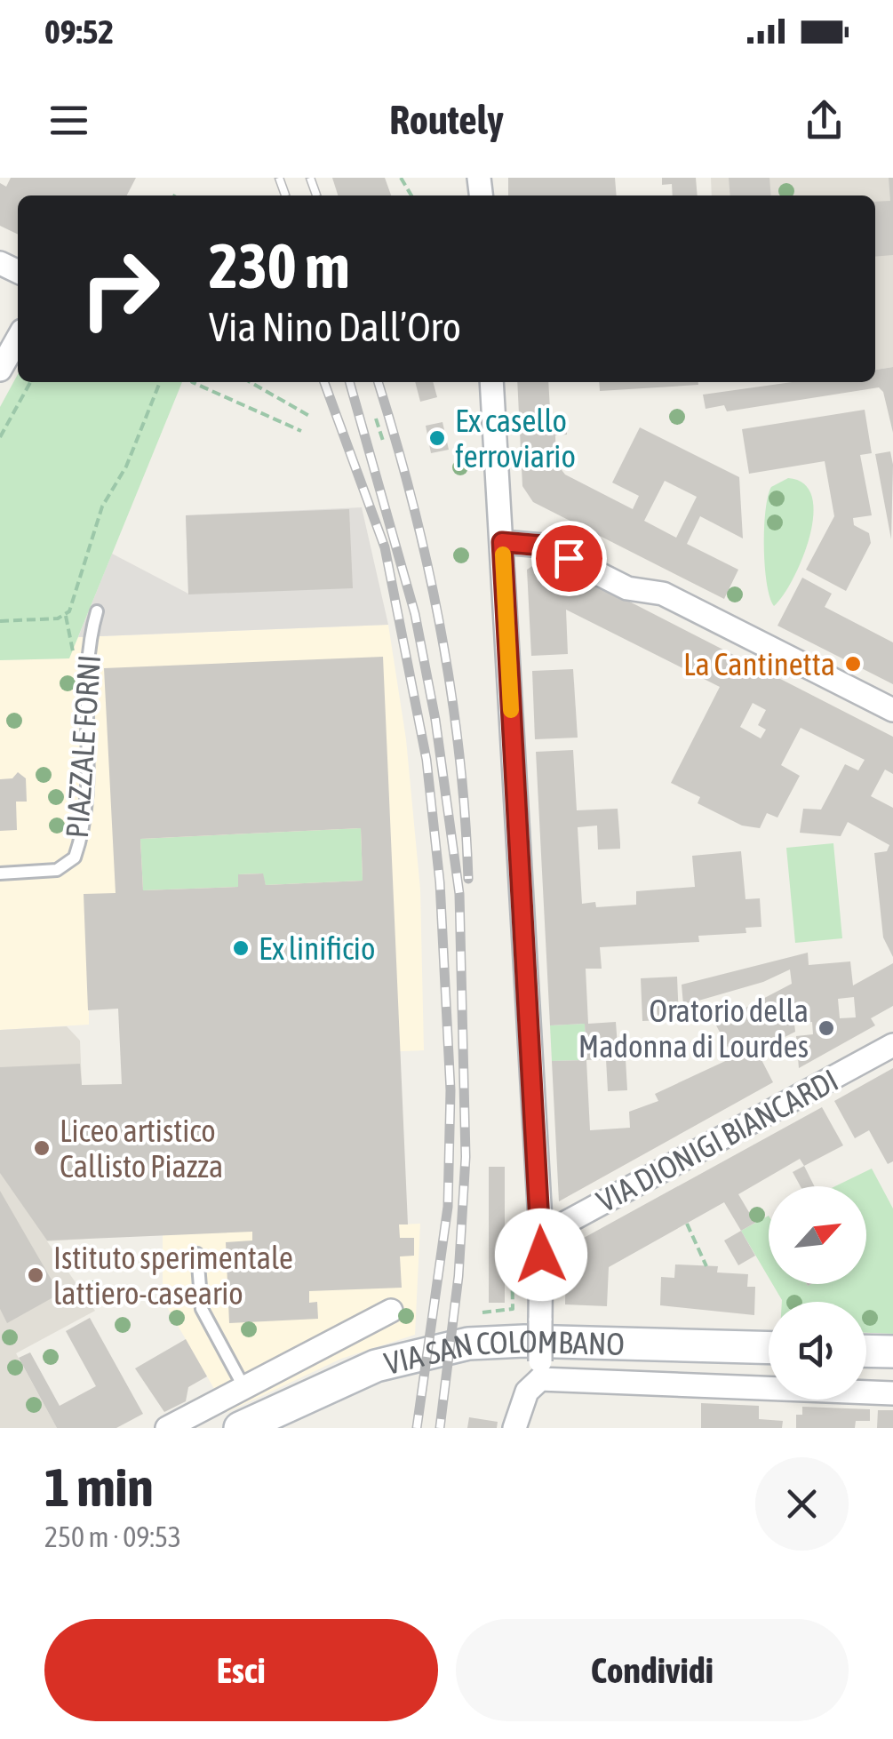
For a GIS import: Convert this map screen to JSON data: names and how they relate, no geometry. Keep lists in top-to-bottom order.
{
  "streets": {
    "street": ["VIA DIONIGI BIANCARDI", "VIA SAN COLOMBANO"],
    "lane": ["PIAZZALE FORNI"]
  },
  "places": [
    "Ex casello ferroviario",
    "La Cantinetta",
    "Ex linificio",
    "Oratorio della Madonna di Lourdes",
    "Liceo artistico Callisto Piazza",
    "Istituto sperimentale lattiero-caseario"
  ],
  "north": "top right",
  "page": {
    "status": "09:52",
    "header": "Routely",
    "turn": ["230 m", "Via Nino Dall’Oro"],
    "heading": ["1 min", "250 m · 09:53"],
    "buttons": ["Esci", "Condividi"]
  }
}
